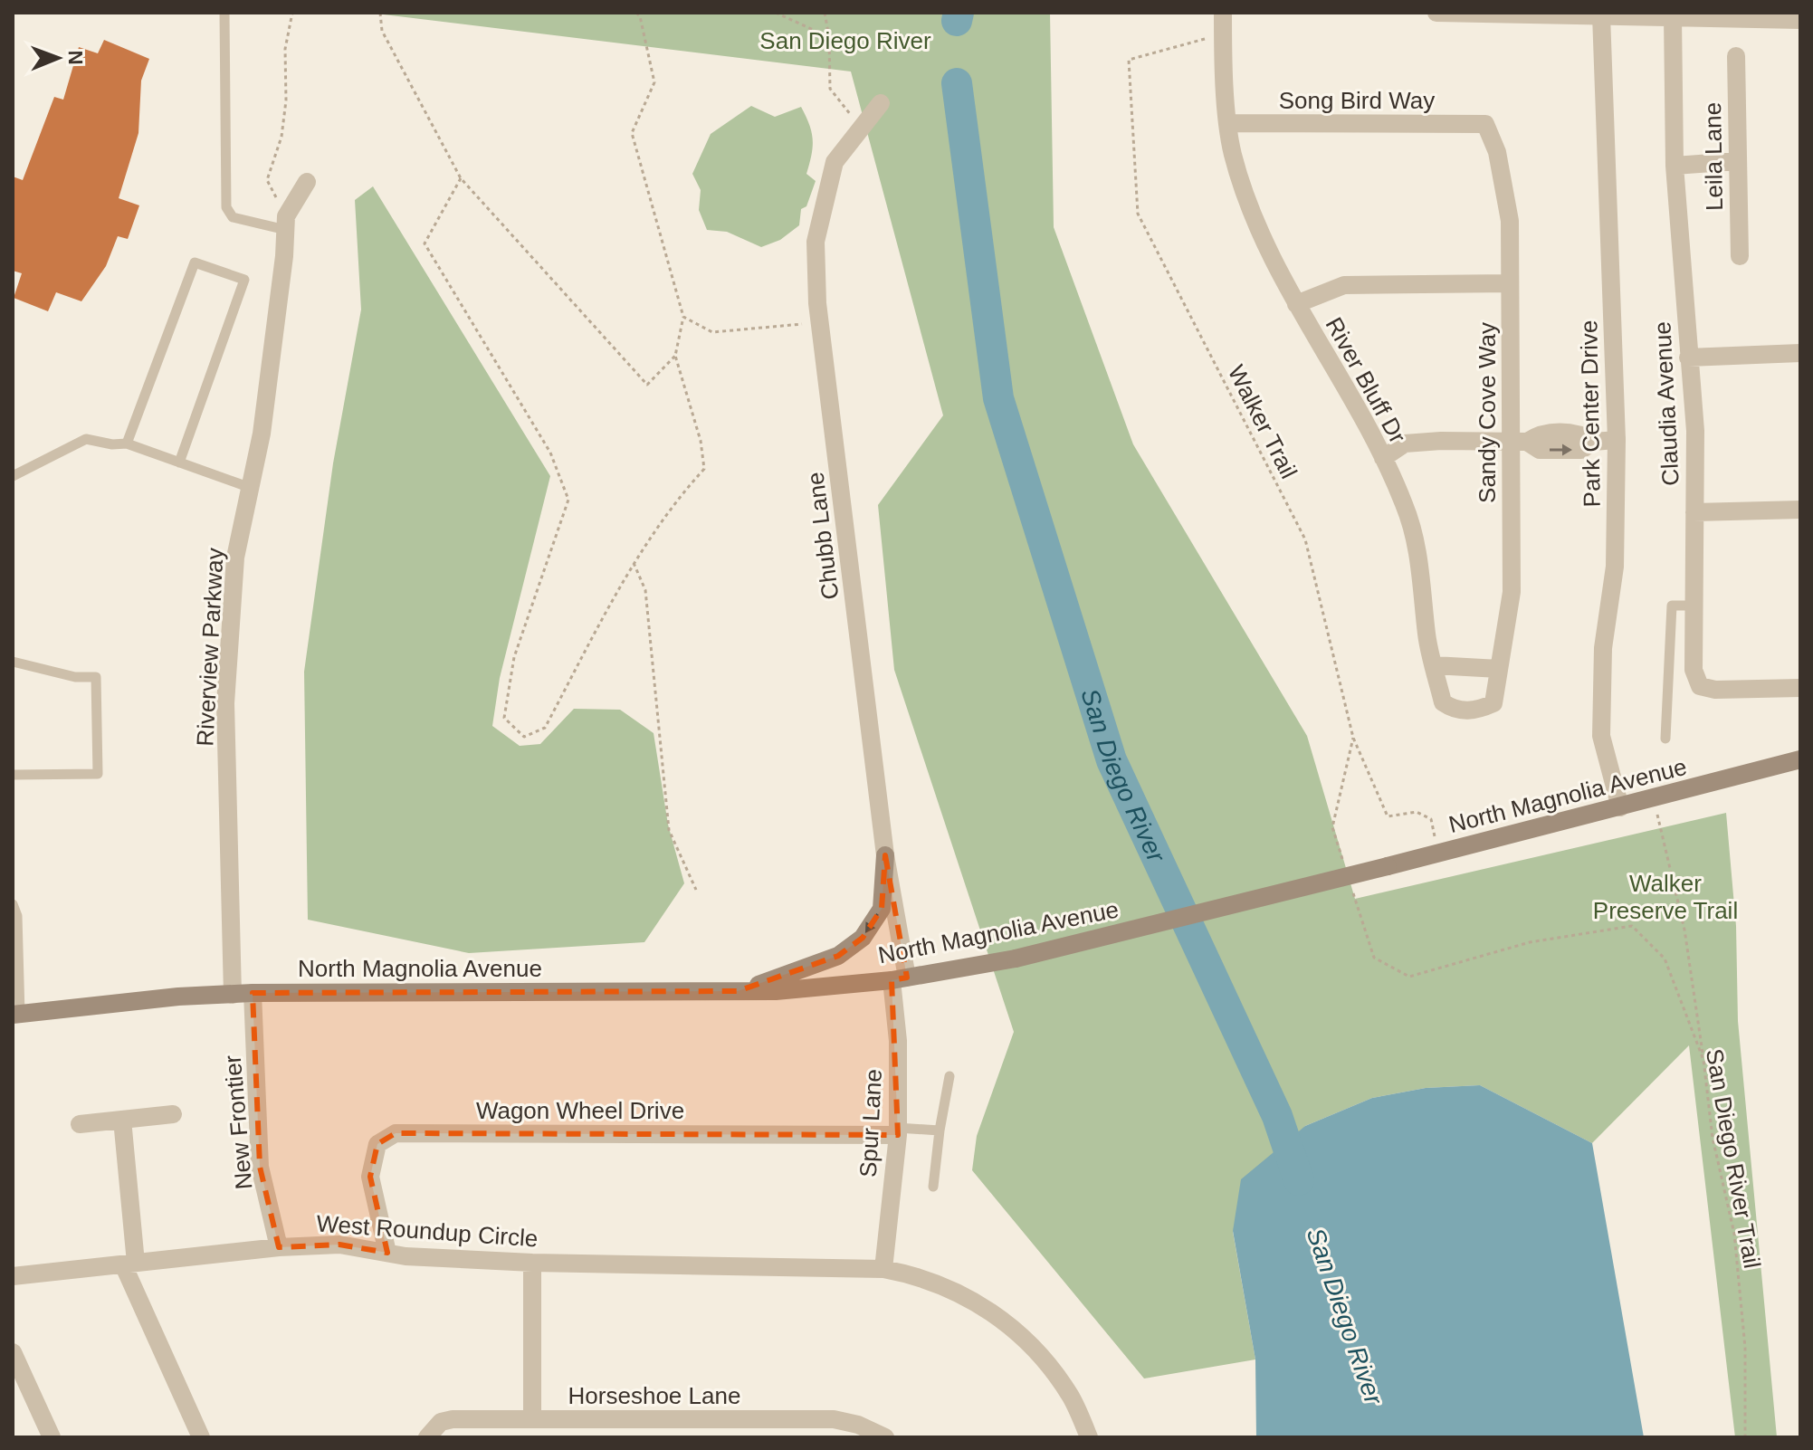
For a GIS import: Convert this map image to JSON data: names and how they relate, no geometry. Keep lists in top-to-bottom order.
{
  "streets": {
    "main road": ["North Magnolia Avenue"],
    "street": [
      "Song Bird Way",
      "Leila Lane",
      "River Bluff Dr",
      "Claudia Avenue",
      "Sandy Cove Way",
      "Park Center Drive",
      "Chubb Lane",
      "Riverview Parkway",
      "Wagon Wheel Drive",
      "New Frontier",
      "Spur Lane",
      "West Roundup Circle",
      "Horseshoe Lane"
    ],
    "path": ["Walker Trail", "San Diego River Trail"]
  },
  "crossings": [
    ["Song Bird Way", "River Bluff Dr"],
    ["Song Bird Way", "Sandy Cove Way"],
    ["River Bluff Dr", "Sandy Cove Way"],
    ["River Bluff Dr", "Walker Trail"],
    ["Park Center Drive", "North Magnolia Avenue"],
    ["Walker Trail", "North Magnolia Avenue"],
    ["Chubb Lane", "North Magnolia Avenue"],
    ["Chubb Lane", "Spur Lane"],
    ["Riverview Parkway", "North Magnolia Avenue"],
    ["North Magnolia Avenue", "New Frontier"],
    ["North Magnolia Avenue", "Spur Lane"],
    ["Wagon Wheel Drive", "Spur Lane"],
    ["Wagon Wheel Drive", "West Roundup Circle"],
    ["New Frontier", "West Roundup Circle"],
    ["Spur Lane", "West Roundup Circle"]
  ],
  "water": ["San Diego River"],
  "parks": ["San Diego River", "Walker Preserve Trail"],
  "north": "right"
}
